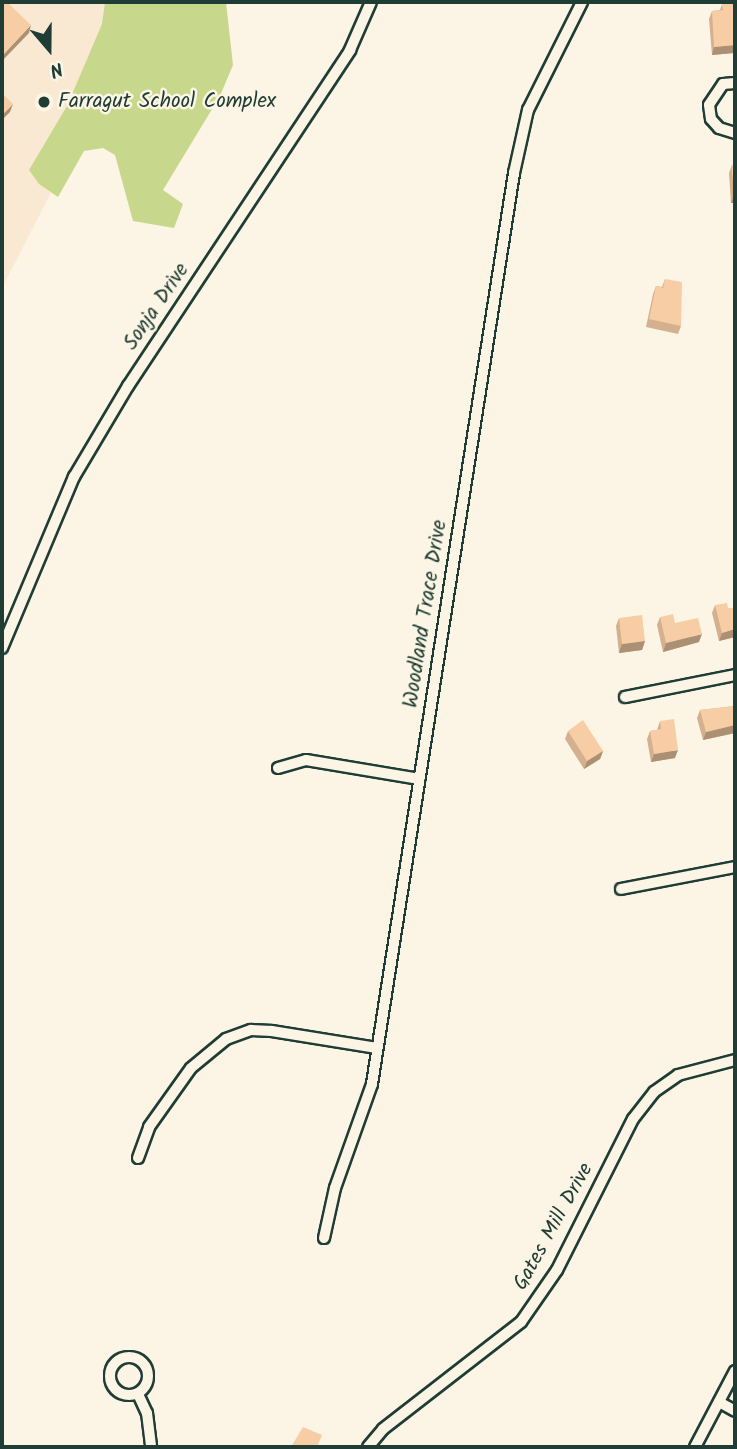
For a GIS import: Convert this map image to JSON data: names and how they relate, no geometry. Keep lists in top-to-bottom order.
{
  "streets": {
    "street": ["Sonja Drive", "Woodland Trace Drive", "Gates Mill Drive"]
  },
  "places": ["Farragut School Complex"],
  "north": "bottom"
}
